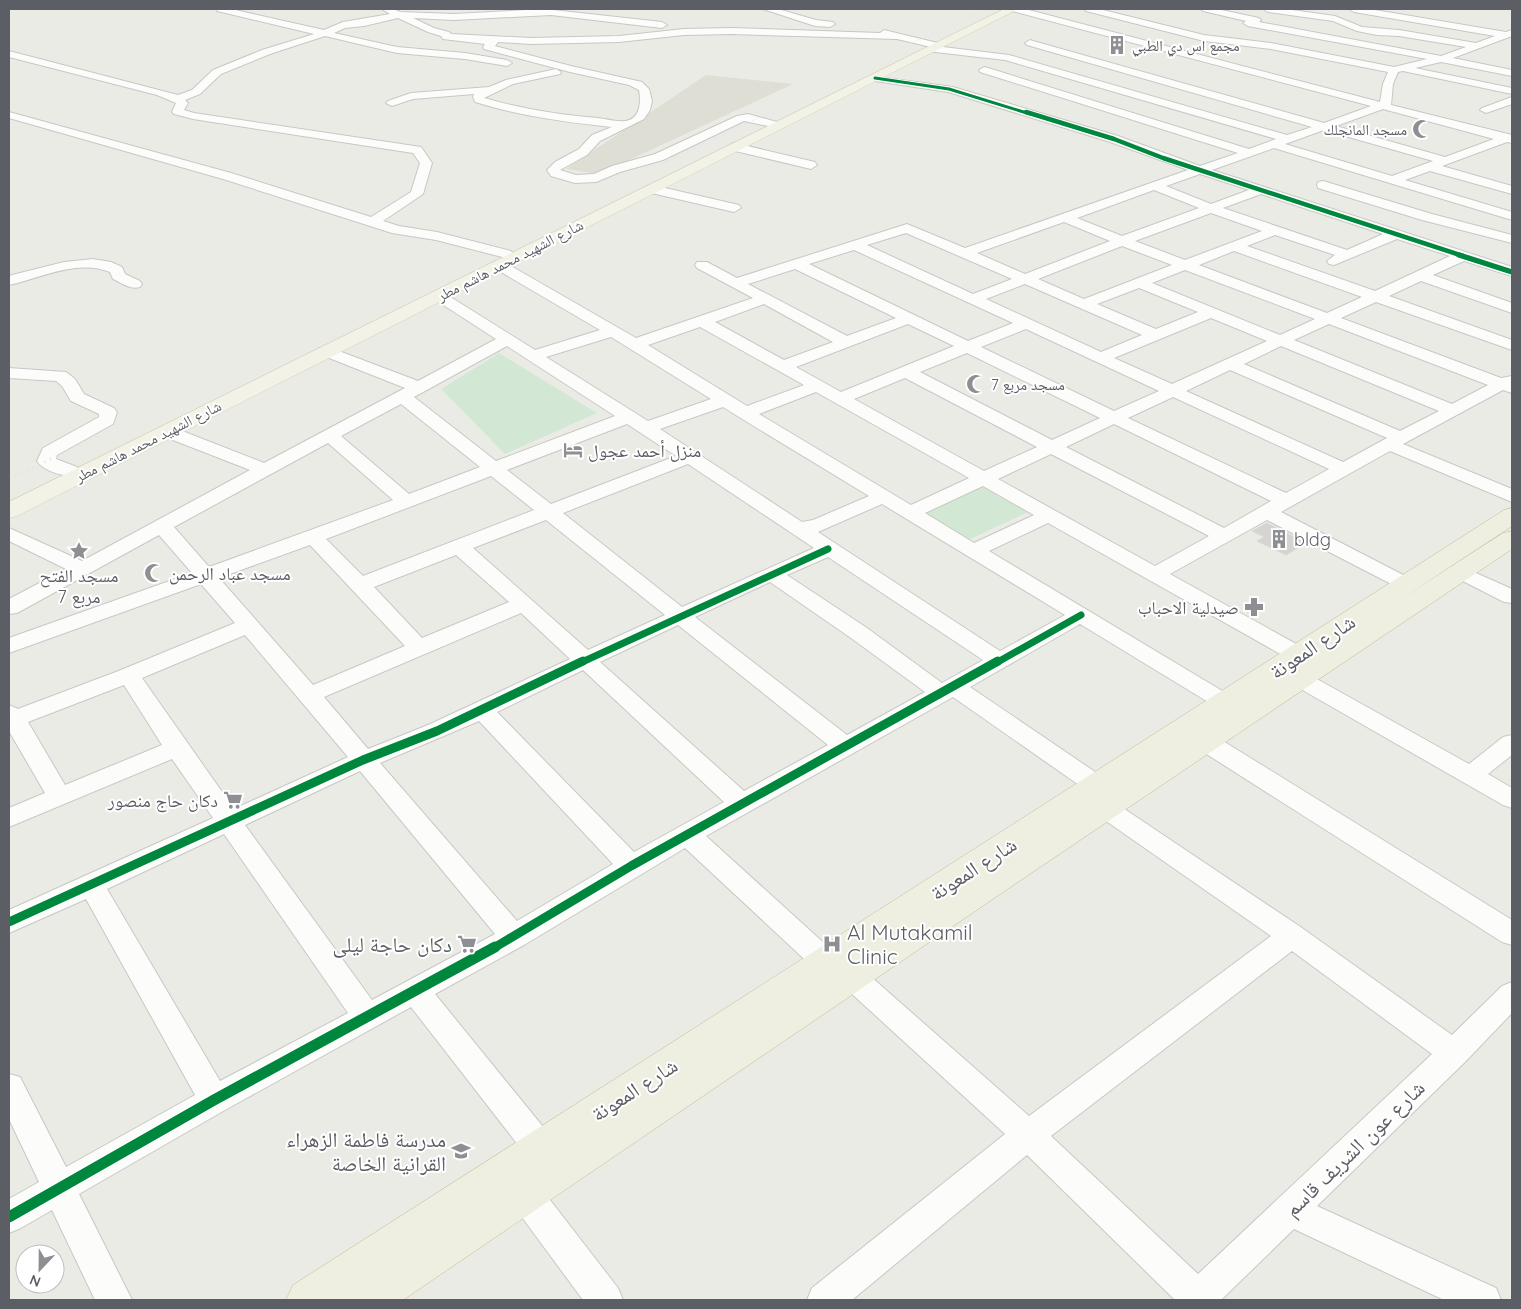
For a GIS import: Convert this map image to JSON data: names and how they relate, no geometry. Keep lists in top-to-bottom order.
{
  "streets": {
    "highway": ["شارع المعونة"],
    "main road": ["شارع الشهيد محمد هاشم مطر"],
    "street": ["شارع عون الشريف قاسم"]
  },
  "places": {
    "building": ["مجمع اس دي الطبي", "bldg"],
    "mosque": ["مسجد المانجلك", "مسجد مربع 7", "مسجد عباد الرحمن"],
    "hotel": ["منزل أحمد عجول"],
    "place": ["مسجد الفتح مربع 7"],
    "pharmacy": ["صيدلية الاحباب"],
    "supermarket": ["دكان حاج منصور", "دكان حاجة ليلى"],
    "hospital": ["Al Mutakamil Clinic"],
    "school or university": ["مدرسة فاطمة الزهراء القرانية الخاصة"]
  },
  "north": "bottom"
}
